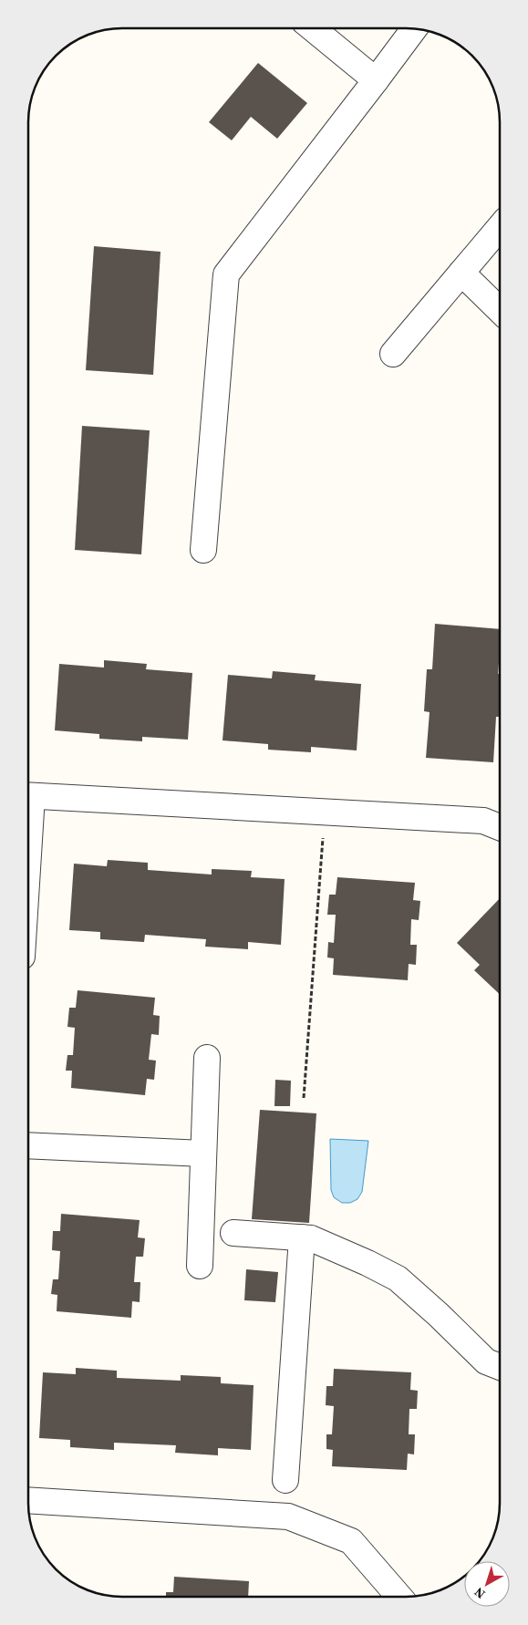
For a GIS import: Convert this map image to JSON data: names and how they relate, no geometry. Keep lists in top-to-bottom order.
{
  "north": "bottom left"
}
